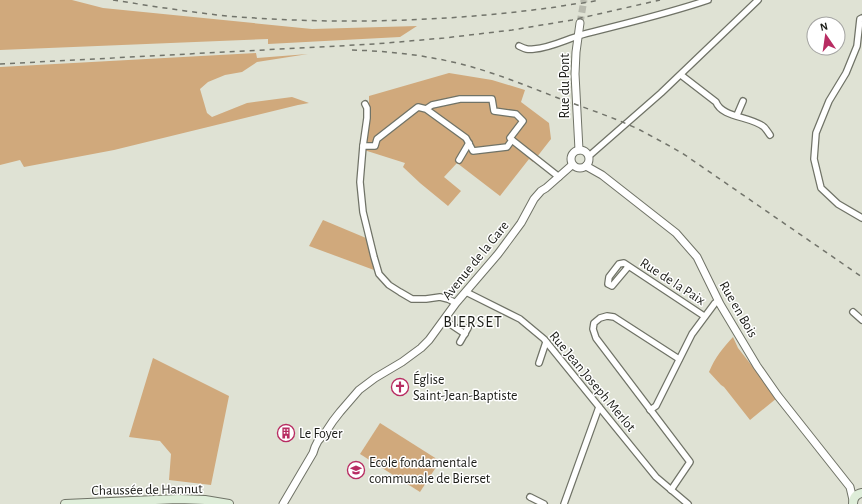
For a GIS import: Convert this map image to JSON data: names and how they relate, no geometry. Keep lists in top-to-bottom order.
{
  "streets": {
    "main road": ["Chaussée de Hannut"],
    "street": [
      "Rue du Pont",
      "Avenue de la Gare",
      "Rue de la Paix",
      "Rue en Bois",
      "Rue Jean Joseph Merlot"
    ]
  },
  "crossings": [
    ["Rue du Pont", "Avenue de la Gare"],
    ["Rue du Pont", "Rue en Bois"],
    ["Avenue de la Gare", "Rue en Bois"],
    ["Avenue de la Gare", "Rue Jean Joseph Merlot"]
  ],
  "districts": ["BIERSET"],
  "places": {
    "church": ["Église Saint-Jean-Baptiste"],
    "building": ["Le Foyer"],
    "school or university": ["Ecole fondamentale communale de Bierset"]
  },
  "north": "top"
}
